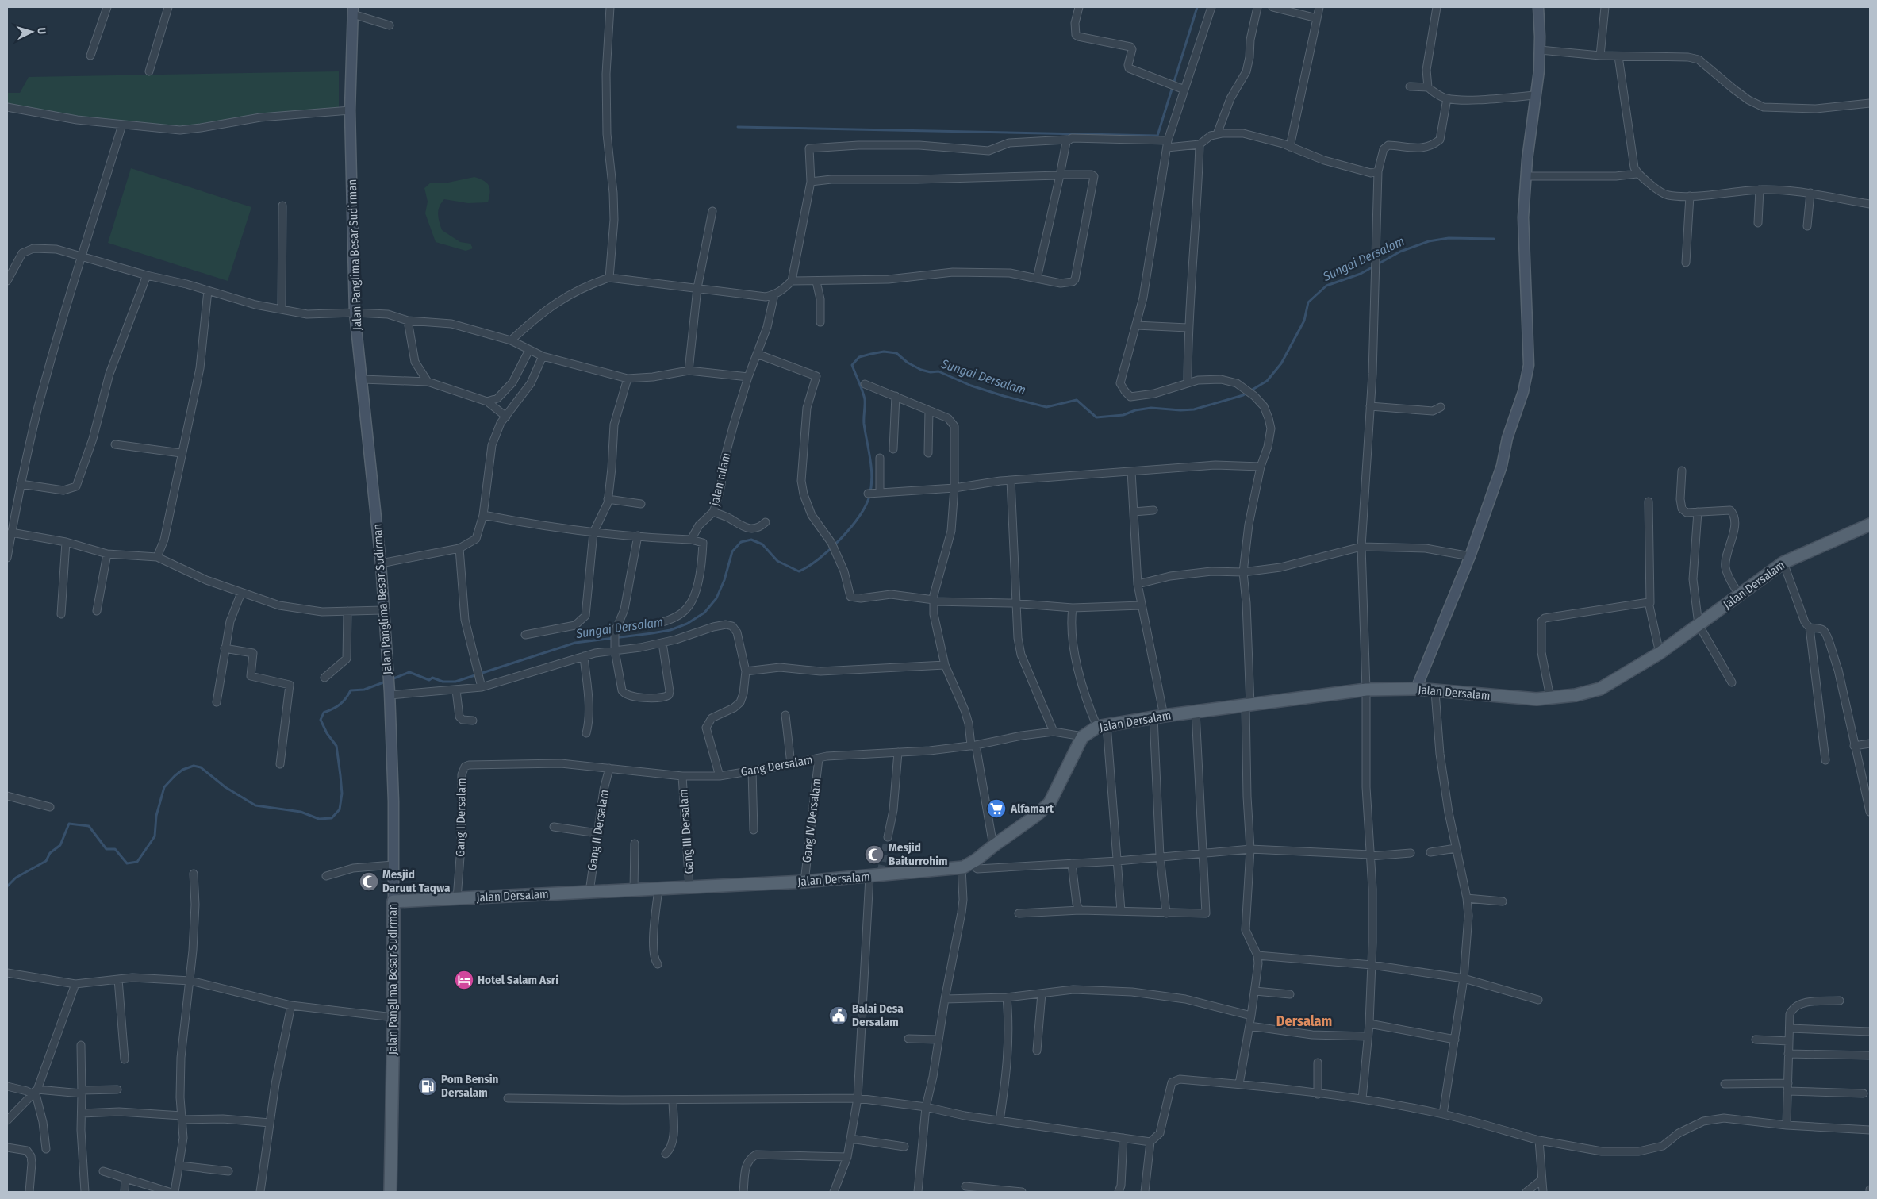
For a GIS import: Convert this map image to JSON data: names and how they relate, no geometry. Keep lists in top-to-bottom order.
{
  "streets": {
    "main road": ["Jalan Panglima Besar Sudirman", "Jalan Dersalam"],
    "street": [
      "jalan nilam",
      "Gang Dersalam",
      "Gang I Dersalam",
      "Gang IV Dersalam",
      "Gang II Dersalam",
      "Gang III Dersalam"
    ]
  },
  "crossings": [
    ["Jalan Panglima Besar Sudirman", "Jalan Dersalam"],
    ["Jalan Dersalam", "Gang Dersalam"],
    ["Jalan Dersalam", "Gang I Dersalam"],
    ["Jalan Dersalam", "Gang IV Dersalam"],
    ["Jalan Dersalam", "Gang II Dersalam"],
    ["Jalan Dersalam", "Gang III Dersalam"],
    ["Gang Dersalam", "Gang I Dersalam"],
    ["Gang Dersalam", "Gang IV Dersalam"],
    ["Gang Dersalam", "Gang II Dersalam"],
    ["Gang Dersalam", "Gang III Dersalam"]
  ],
  "districts": ["Dersalam"],
  "water": ["Sungai Dersalam"],
  "places": {
    "supermarket": ["Alfamart"],
    "mosque": ["Mesjid Baiturrohim", "Mesjid Daruut Taqwa"],
    "hotel": ["Hotel Salam Asri"],
    "public building": ["Balai Desa Dersalam"],
    "fuel station": ["Pom Bensin Dersalam"]
  },
  "north": "right"
}
